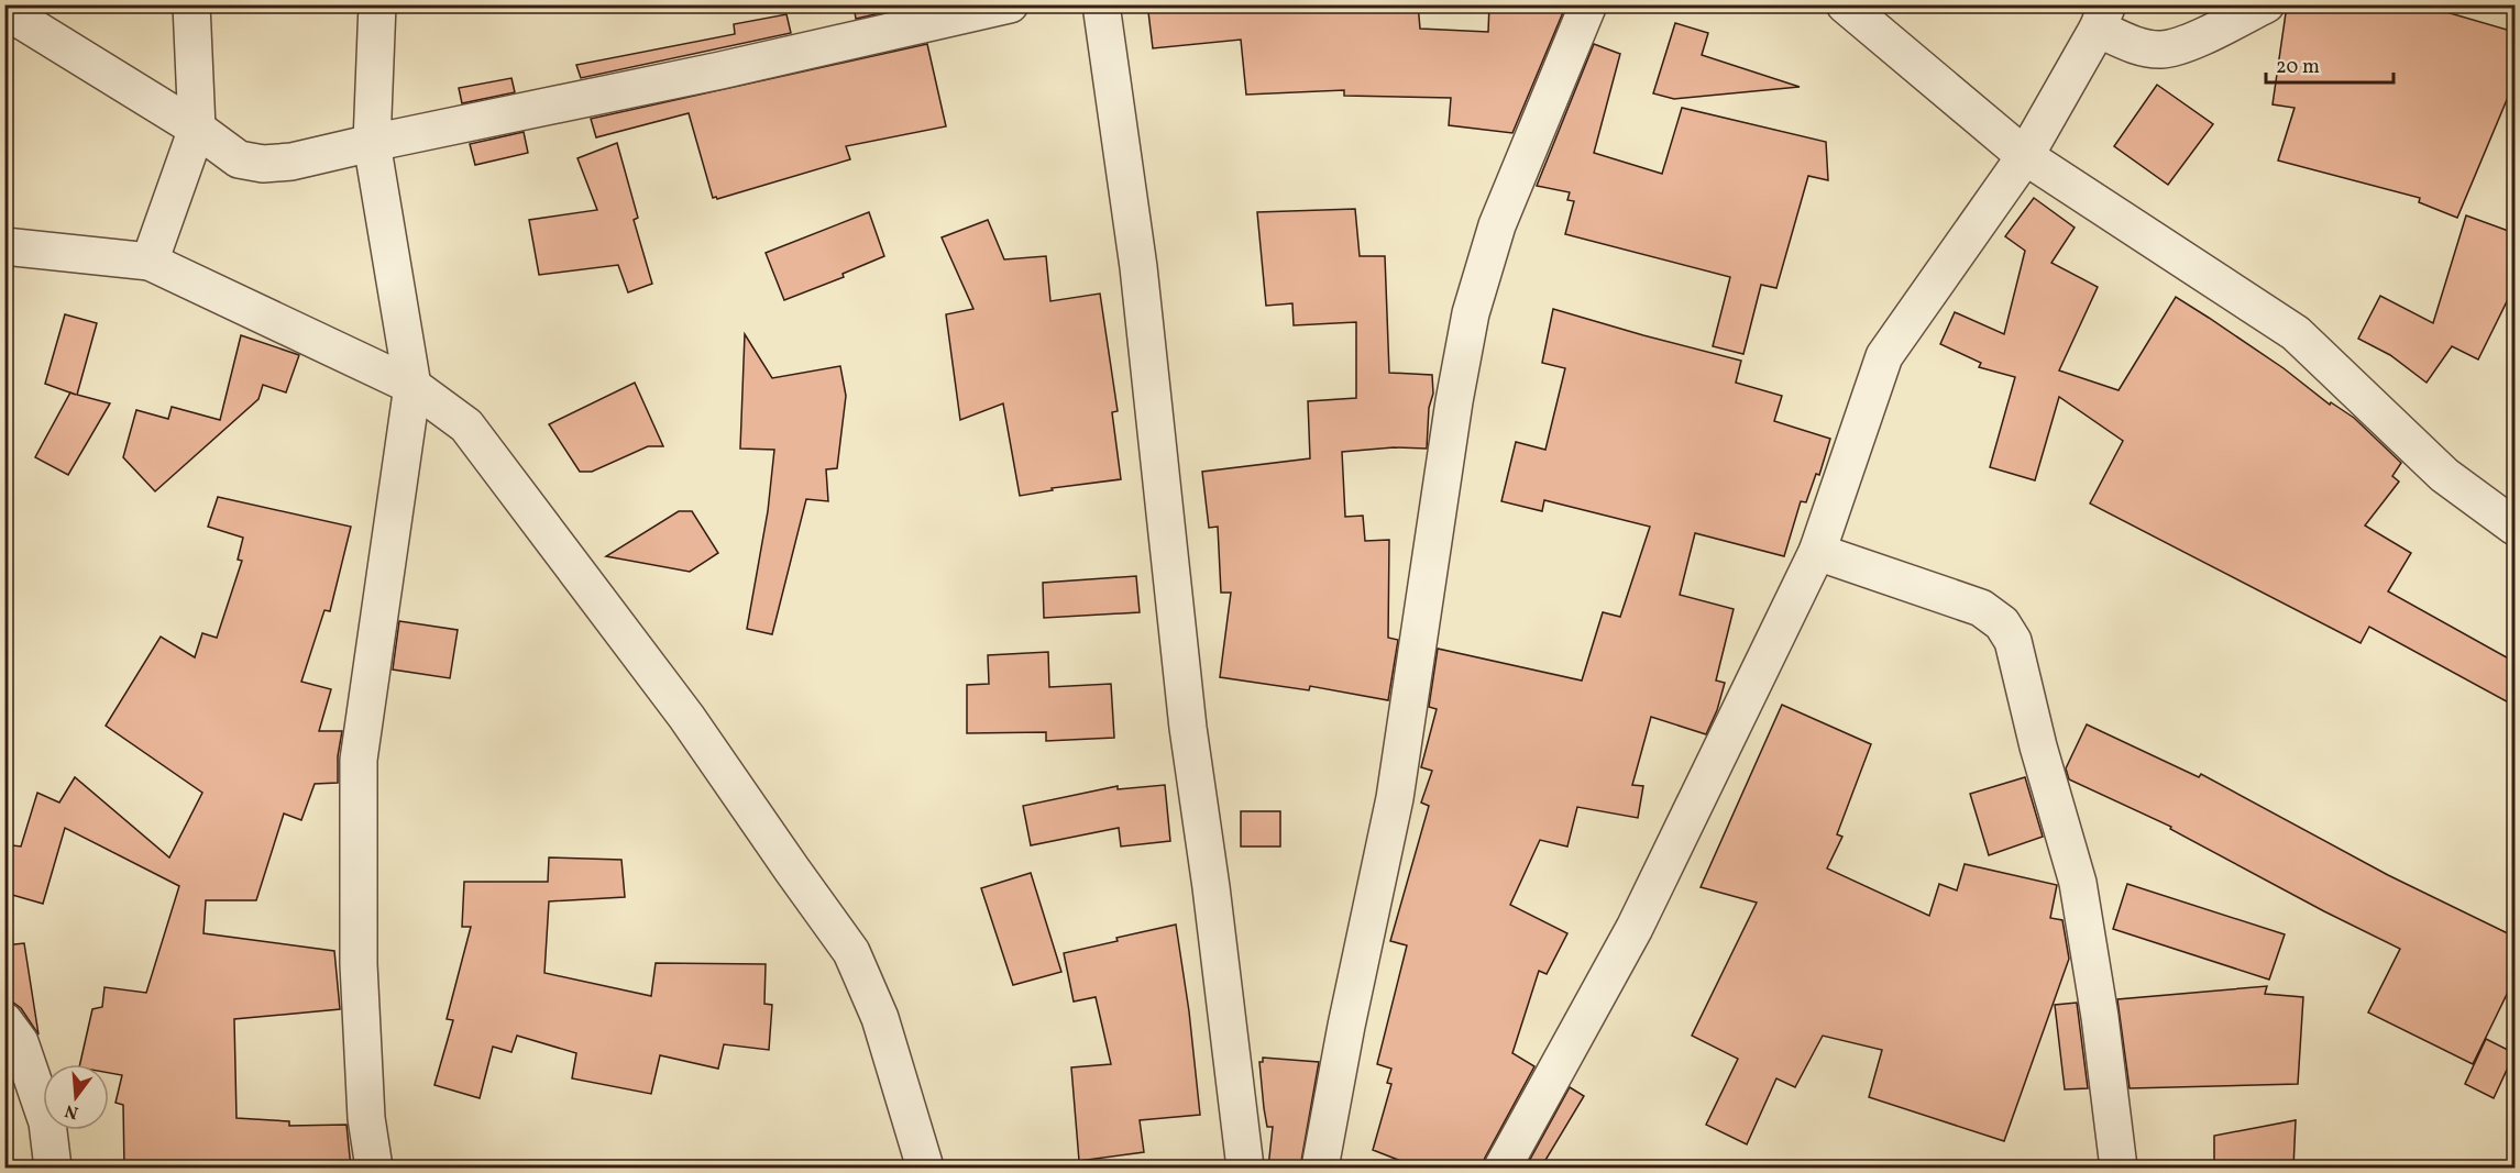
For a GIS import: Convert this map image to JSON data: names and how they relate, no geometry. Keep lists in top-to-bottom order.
{
  "scale_bar": "20 m",
  "north": "bottom"
}
